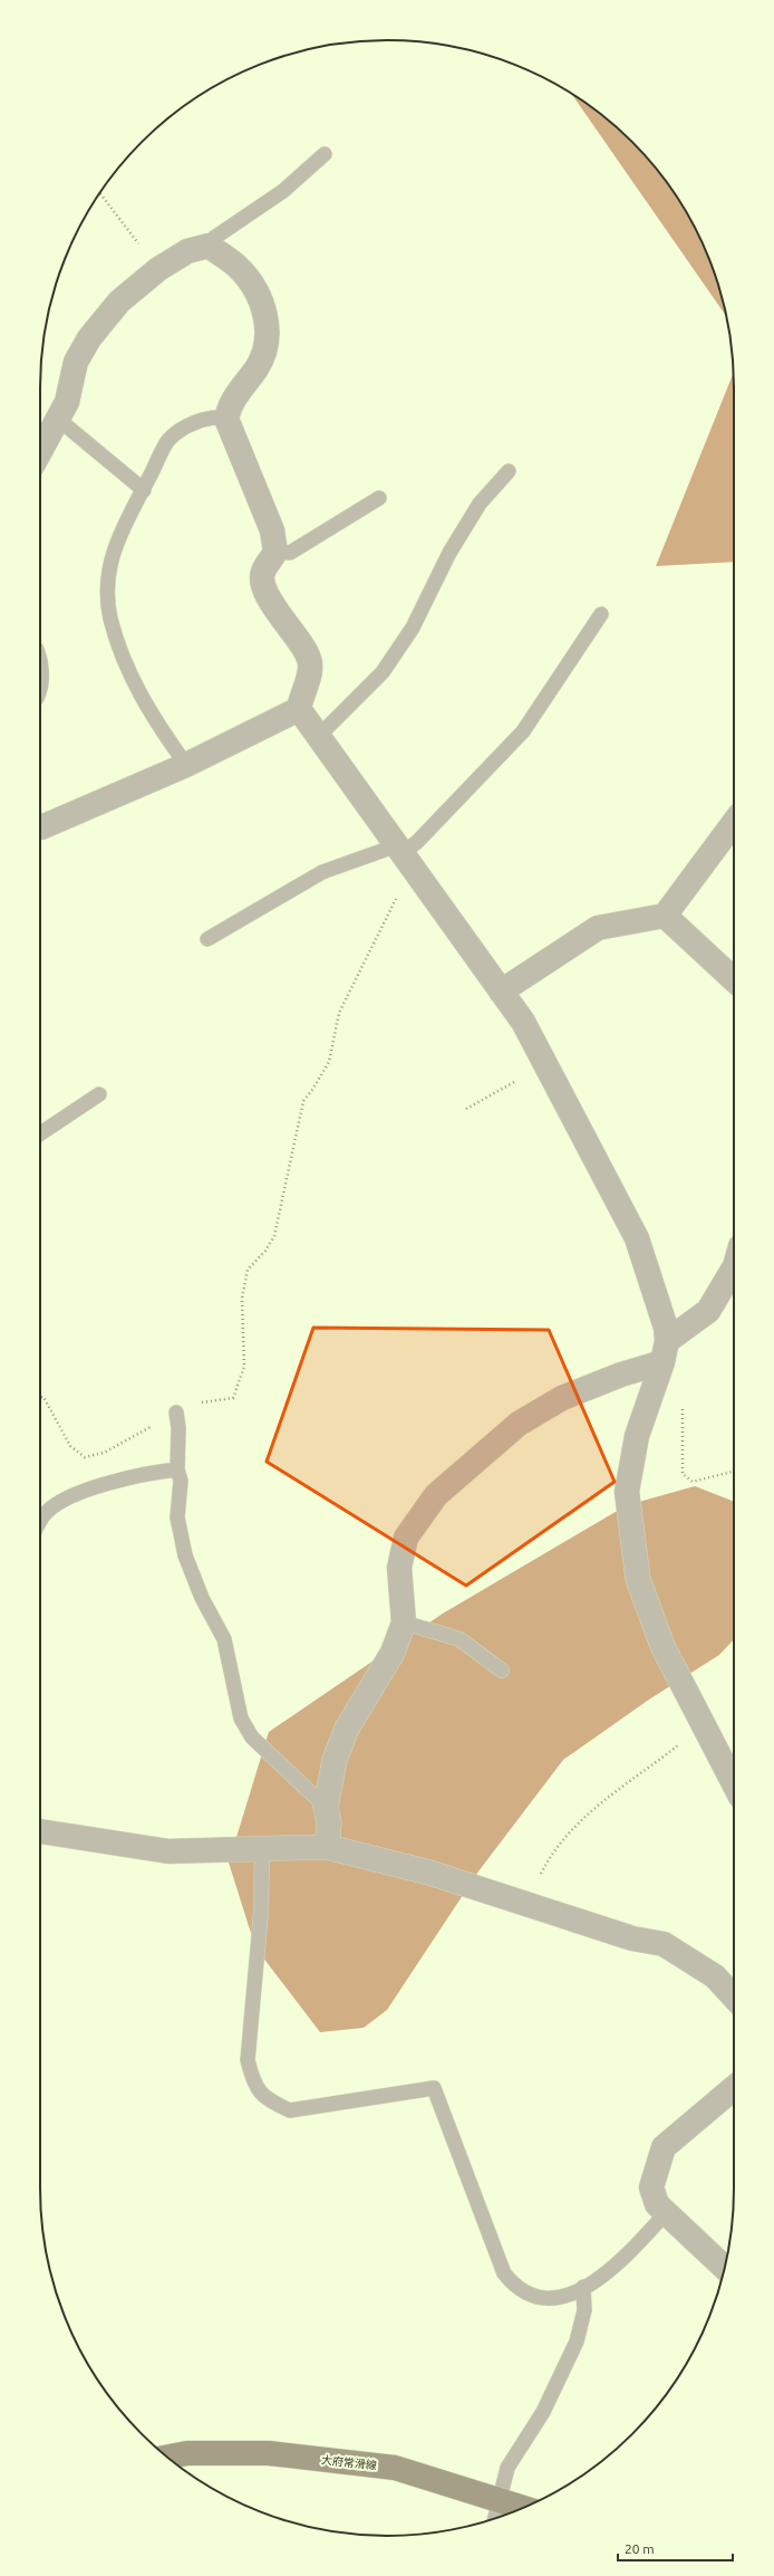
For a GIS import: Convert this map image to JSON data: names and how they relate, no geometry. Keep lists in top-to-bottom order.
{
  "streets": {
    "main road": ["大府常滑線"]
  },
  "scale_bar": "20 m"
}
